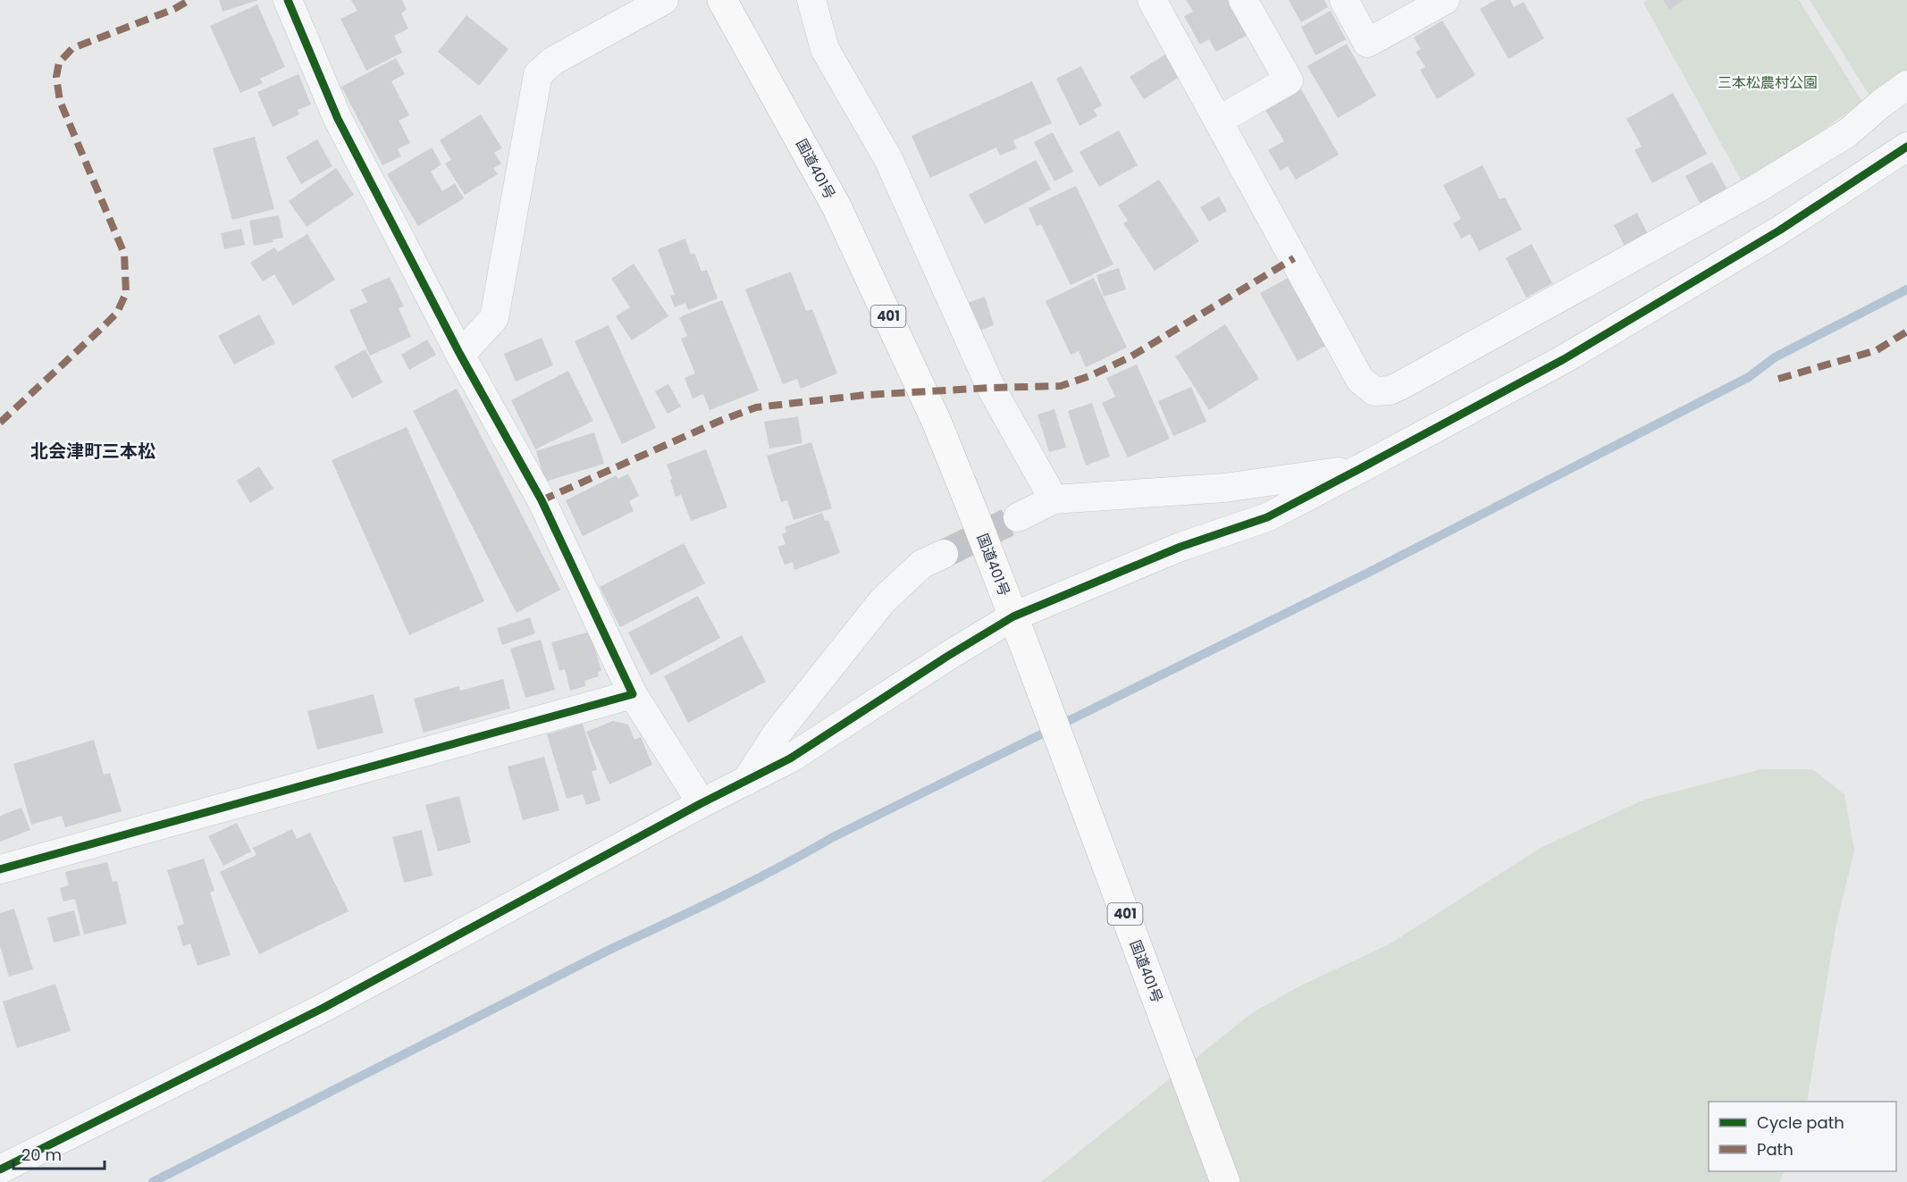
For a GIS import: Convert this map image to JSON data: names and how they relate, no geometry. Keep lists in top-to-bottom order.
{
  "streets": {
    "highway": ["国道401号", "401"]
  },
  "districts": ["北会津町三本松"],
  "parks": ["三本松農村公園"],
  "legend": ["Cycle path", "Path"],
  "scale_bar": "20 m"
}
